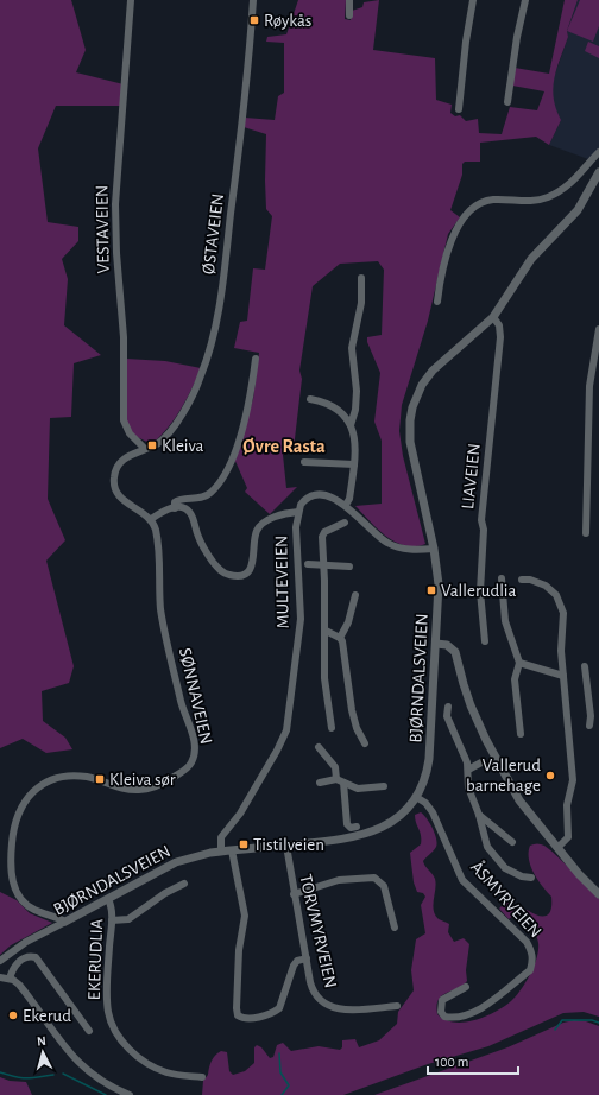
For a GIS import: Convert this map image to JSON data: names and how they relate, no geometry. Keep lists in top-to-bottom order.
{
  "streets": {
    "street": [
      "VESTAVEIEN",
      "ØSTAVEIEN",
      "LIAVEIEN",
      "MULTEVEIEN",
      "BJØRNDALSVEIEN",
      "SØNNAVEIEN",
      "ÅSMYRVEIEN",
      "TORVMYRVEIEN",
      "EKERUDLIA"
    ]
  },
  "crossings": [
    ["VESTAVEIEN", "ØSTAVEIEN"],
    ["LIAVEIEN", "BJØRNDALSVEIEN"],
    ["MULTEVEIEN", "BJØRNDALSVEIEN"],
    ["BJØRNDALSVEIEN", "SØNNAVEIEN"],
    ["BJØRNDALSVEIEN", "ÅSMYRVEIEN"],
    ["BJØRNDALSVEIEN", "TORVMYRVEIEN"],
    ["BJØRNDALSVEIEN", "EKERUDLIA"]
  ],
  "districts": ["Øvre Rasta"],
  "places": {
    "transit": [
      "Røykås",
      "Kleiva",
      "Vallerudlia",
      "Kleiva sør",
      "Tistilveien"
    ],
    "other": ["Vallerud barnehage", "Ekerud"]
  },
  "scale_bar": "100 m",
  "north": "top"
}
